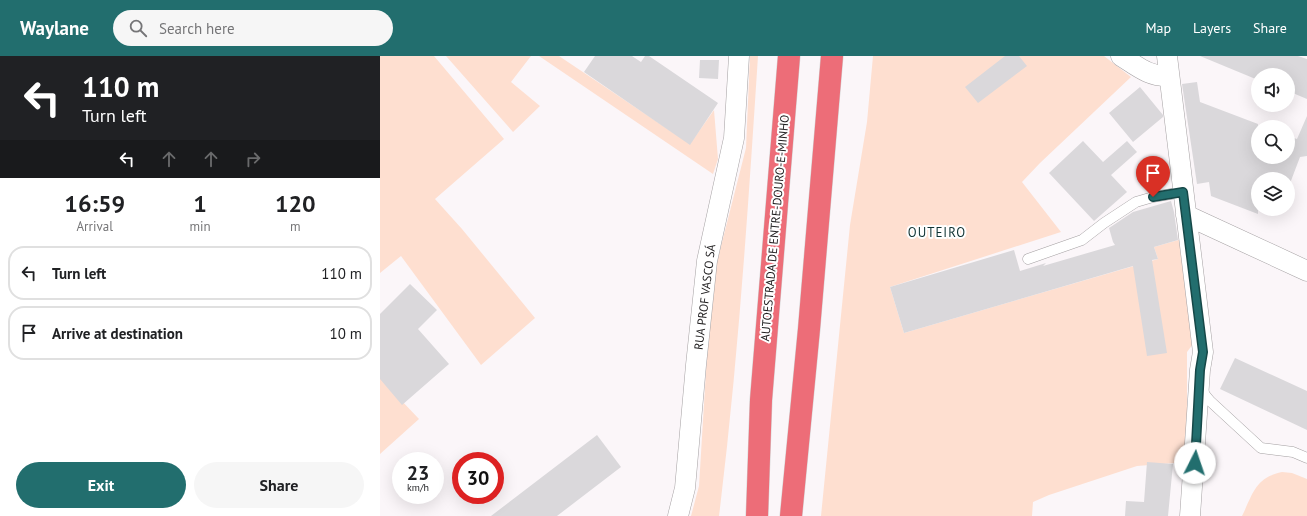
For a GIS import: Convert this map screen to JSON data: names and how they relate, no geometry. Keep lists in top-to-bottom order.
{
  "streets": {
    "highway": ["AUTOESTRADA DE ENTRE-DOURO-E-MINHO"],
    "street": ["RUA PROF VASCO SÁ"]
  },
  "districts": ["OUTEIRO"],
  "page": {
    "header": "Waylane",
    "search": "Search here",
    "nav": ["Map", "Layers", "Share"],
    "turn": ["110 m", "Turn left"],
    "eta": [
      "16:59",
      "Arrival",
      "1",
      "min",
      "120",
      "m"
    ],
    "list": [
      {
        "name": "Turn left",
        "value": "110 m"
      },
      {
        "name": "Arrive at destination",
        "value": "10 m"
      }
    ],
    "speed": "23 km/h",
    "limit": "30",
    "buttons": ["Exit", "Share"]
  }
}
